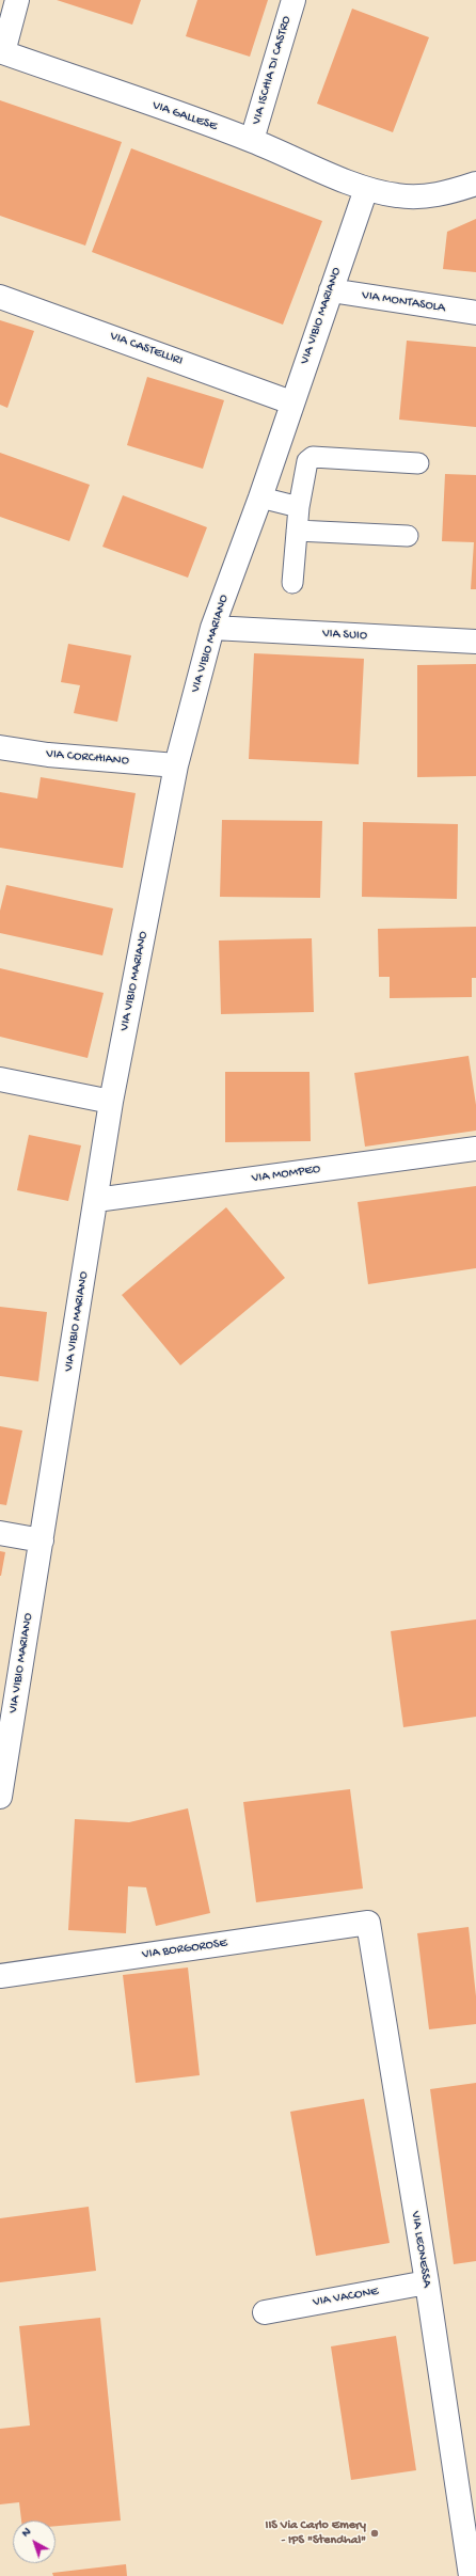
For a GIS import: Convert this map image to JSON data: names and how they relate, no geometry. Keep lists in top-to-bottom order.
{
  "streets": {
    "street": [
      "VIA ISCHIA DI CASTRO",
      "VIA GALLESE",
      "VIA MONTASOLA",
      "VIA VIBIO MARIANO",
      "VIA CASTELLIRI",
      "VIA SUIO",
      "VIA CORCHIANO",
      "VIA MOMPEO",
      "VIA BORGOROSE",
      "VIA LEONESSA",
      "VIA VACONE"
    ]
  },
  "crossings": [
    ["VIA ISCHIA DI CASTRO", "VIA GALLESE"],
    ["VIA GALLESE", "VIA VIBIO MARIANO"],
    ["VIA MONTASOLA", "VIA VIBIO MARIANO"],
    ["VIA VIBIO MARIANO", "VIA CASTELLIRI"],
    ["VIA VIBIO MARIANO", "VIA SUIO"],
    ["VIA VIBIO MARIANO", "VIA CORCHIANO"],
    ["VIA VIBIO MARIANO", "VIA MOMPEO"],
    ["VIA BORGOROSE", "VIA LEONESSA"],
    ["VIA LEONESSA", "VIA VACONE"]
  ],
  "places": ["IIS Via Carlo Emery - IPS \"Stendhal\""],
  "north": "top left"
}
